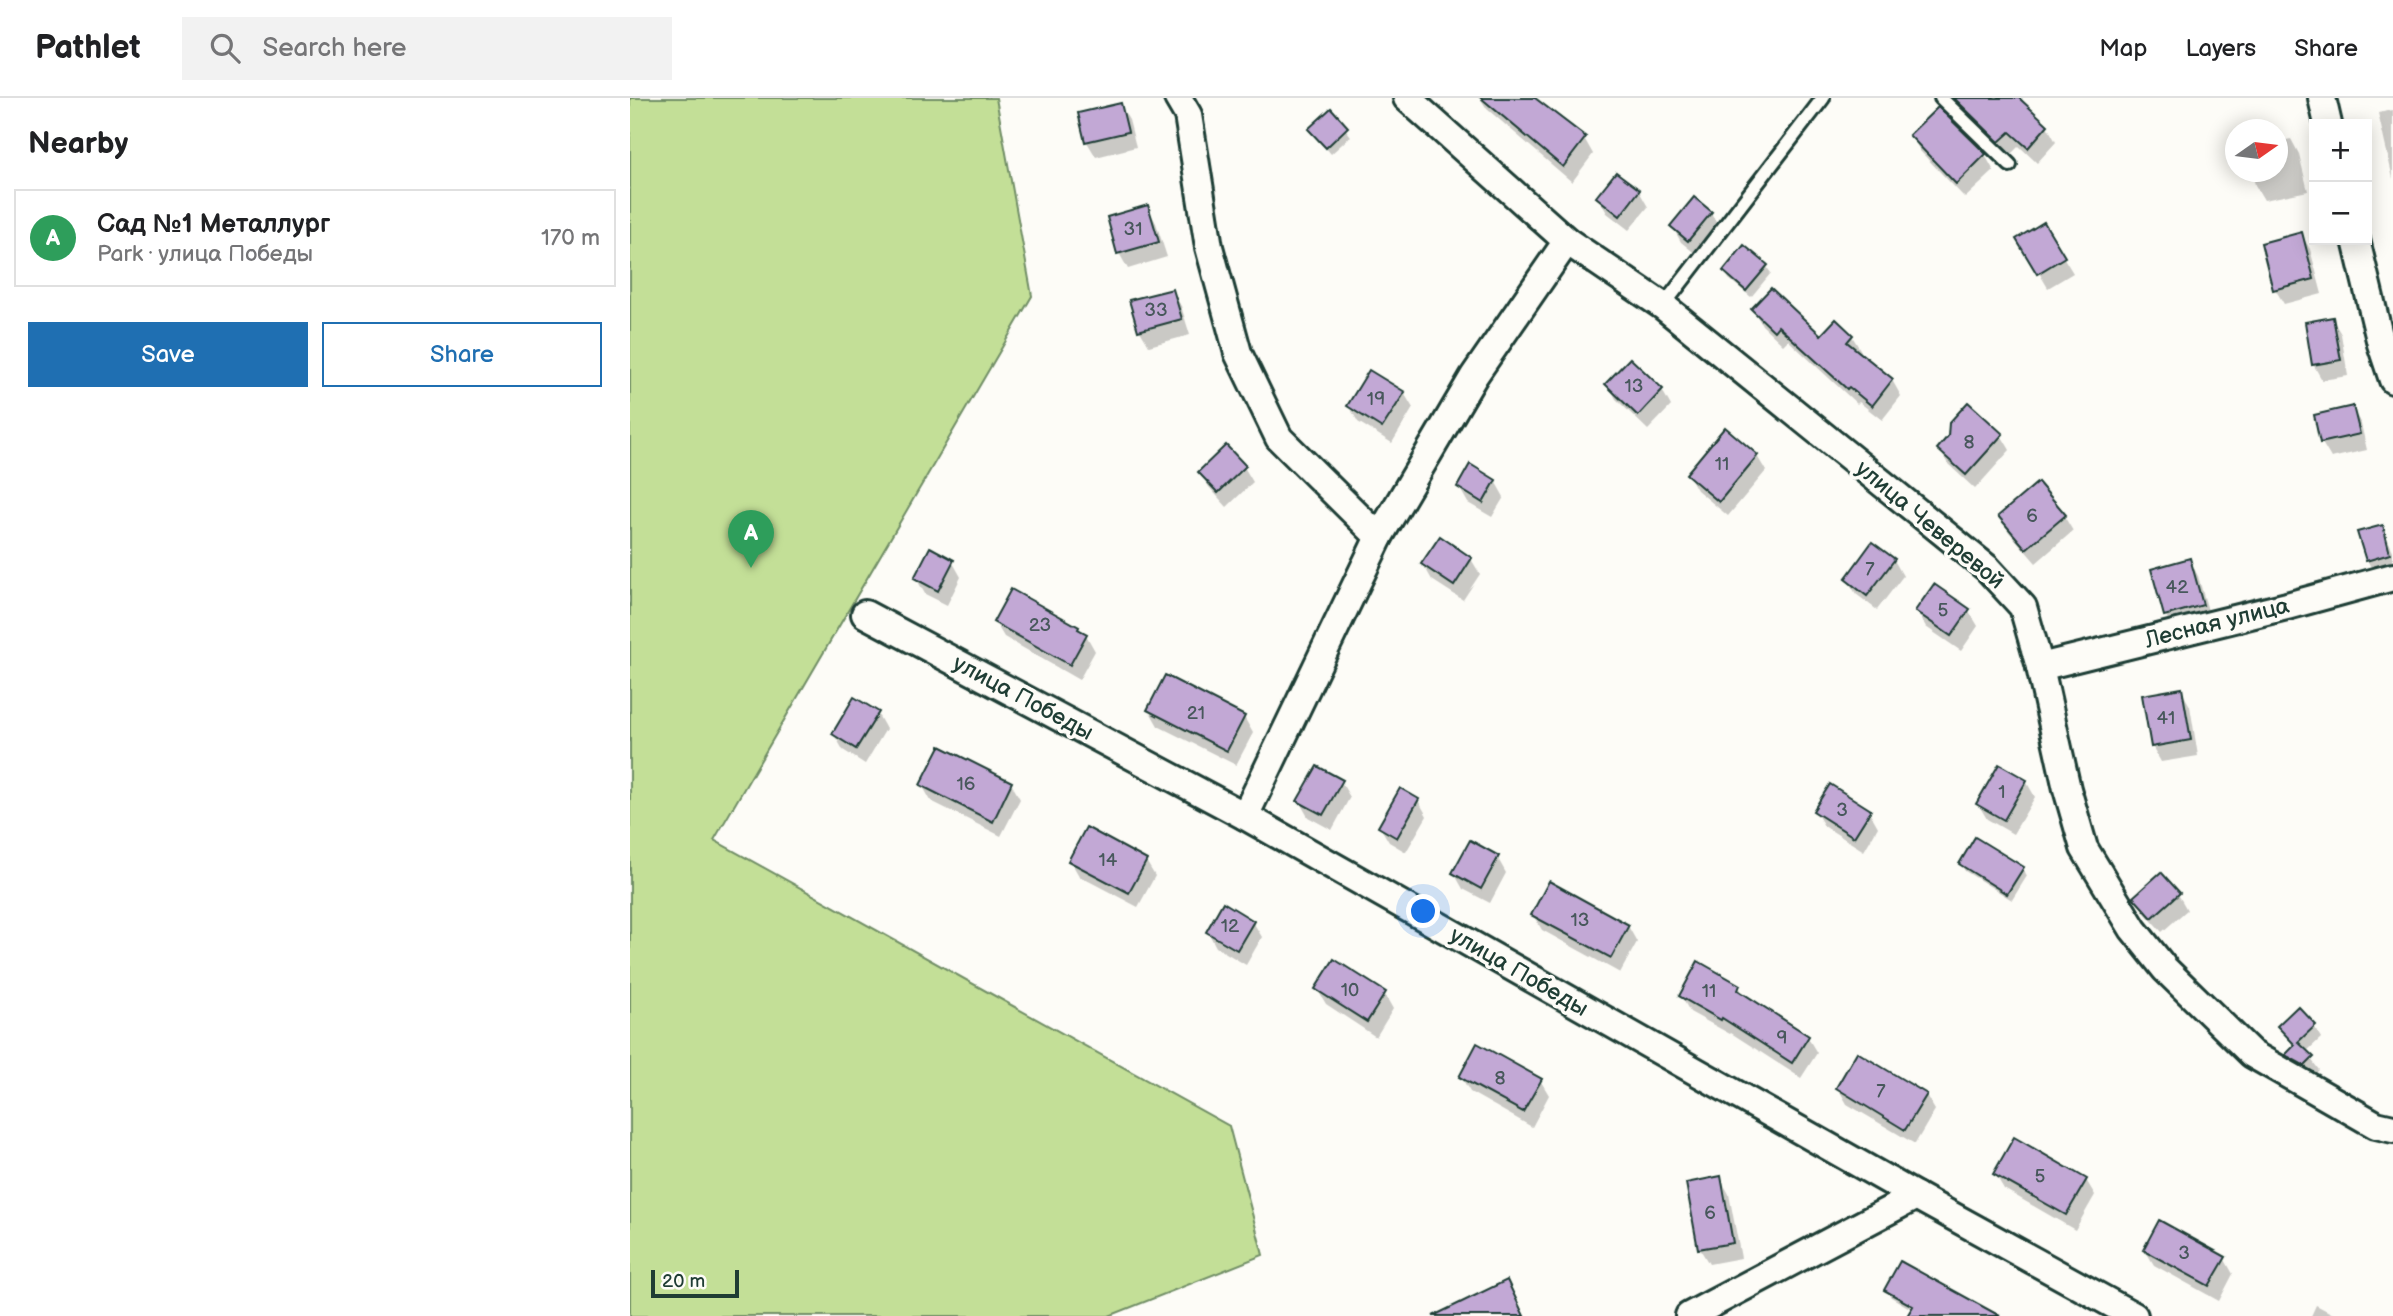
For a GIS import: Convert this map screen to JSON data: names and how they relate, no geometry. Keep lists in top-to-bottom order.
{
  "streets": {
    "street": ["улица Чеверевой", "Лесная улица", "улица Победы"]
  },
  "crossings": [
    ["улица Чеверевой", "Лесная улица"]
  ],
  "house_numbers": [
    "31",
    "33",
    "13",
    "19",
    "8",
    "11",
    "6",
    "7",
    "42",
    "5",
    "23",
    "21",
    "41",
    "16",
    "1",
    "3",
    "14",
    "13",
    "12",
    "10",
    "11",
    "9",
    "8",
    "7",
    "5",
    "6",
    "3"
  ],
  "scale_bar": "20 m",
  "north": "right",
  "page": {
    "header": "Pathlet",
    "search": "Search here",
    "nav": ["Map", "Layers", "Share"],
    "heading": "Nearby",
    "map_buttons": ["+", "−"],
    "list": [
      {
        "mark": "A",
        "name": "Сад №1 Металлург",
        "note": "Park · улица Победы",
        "value": "170 m"
      }
    ],
    "buttons": ["Save", "Share"],
    "pins": "A",
    "scale": "20 m"
  }
}
